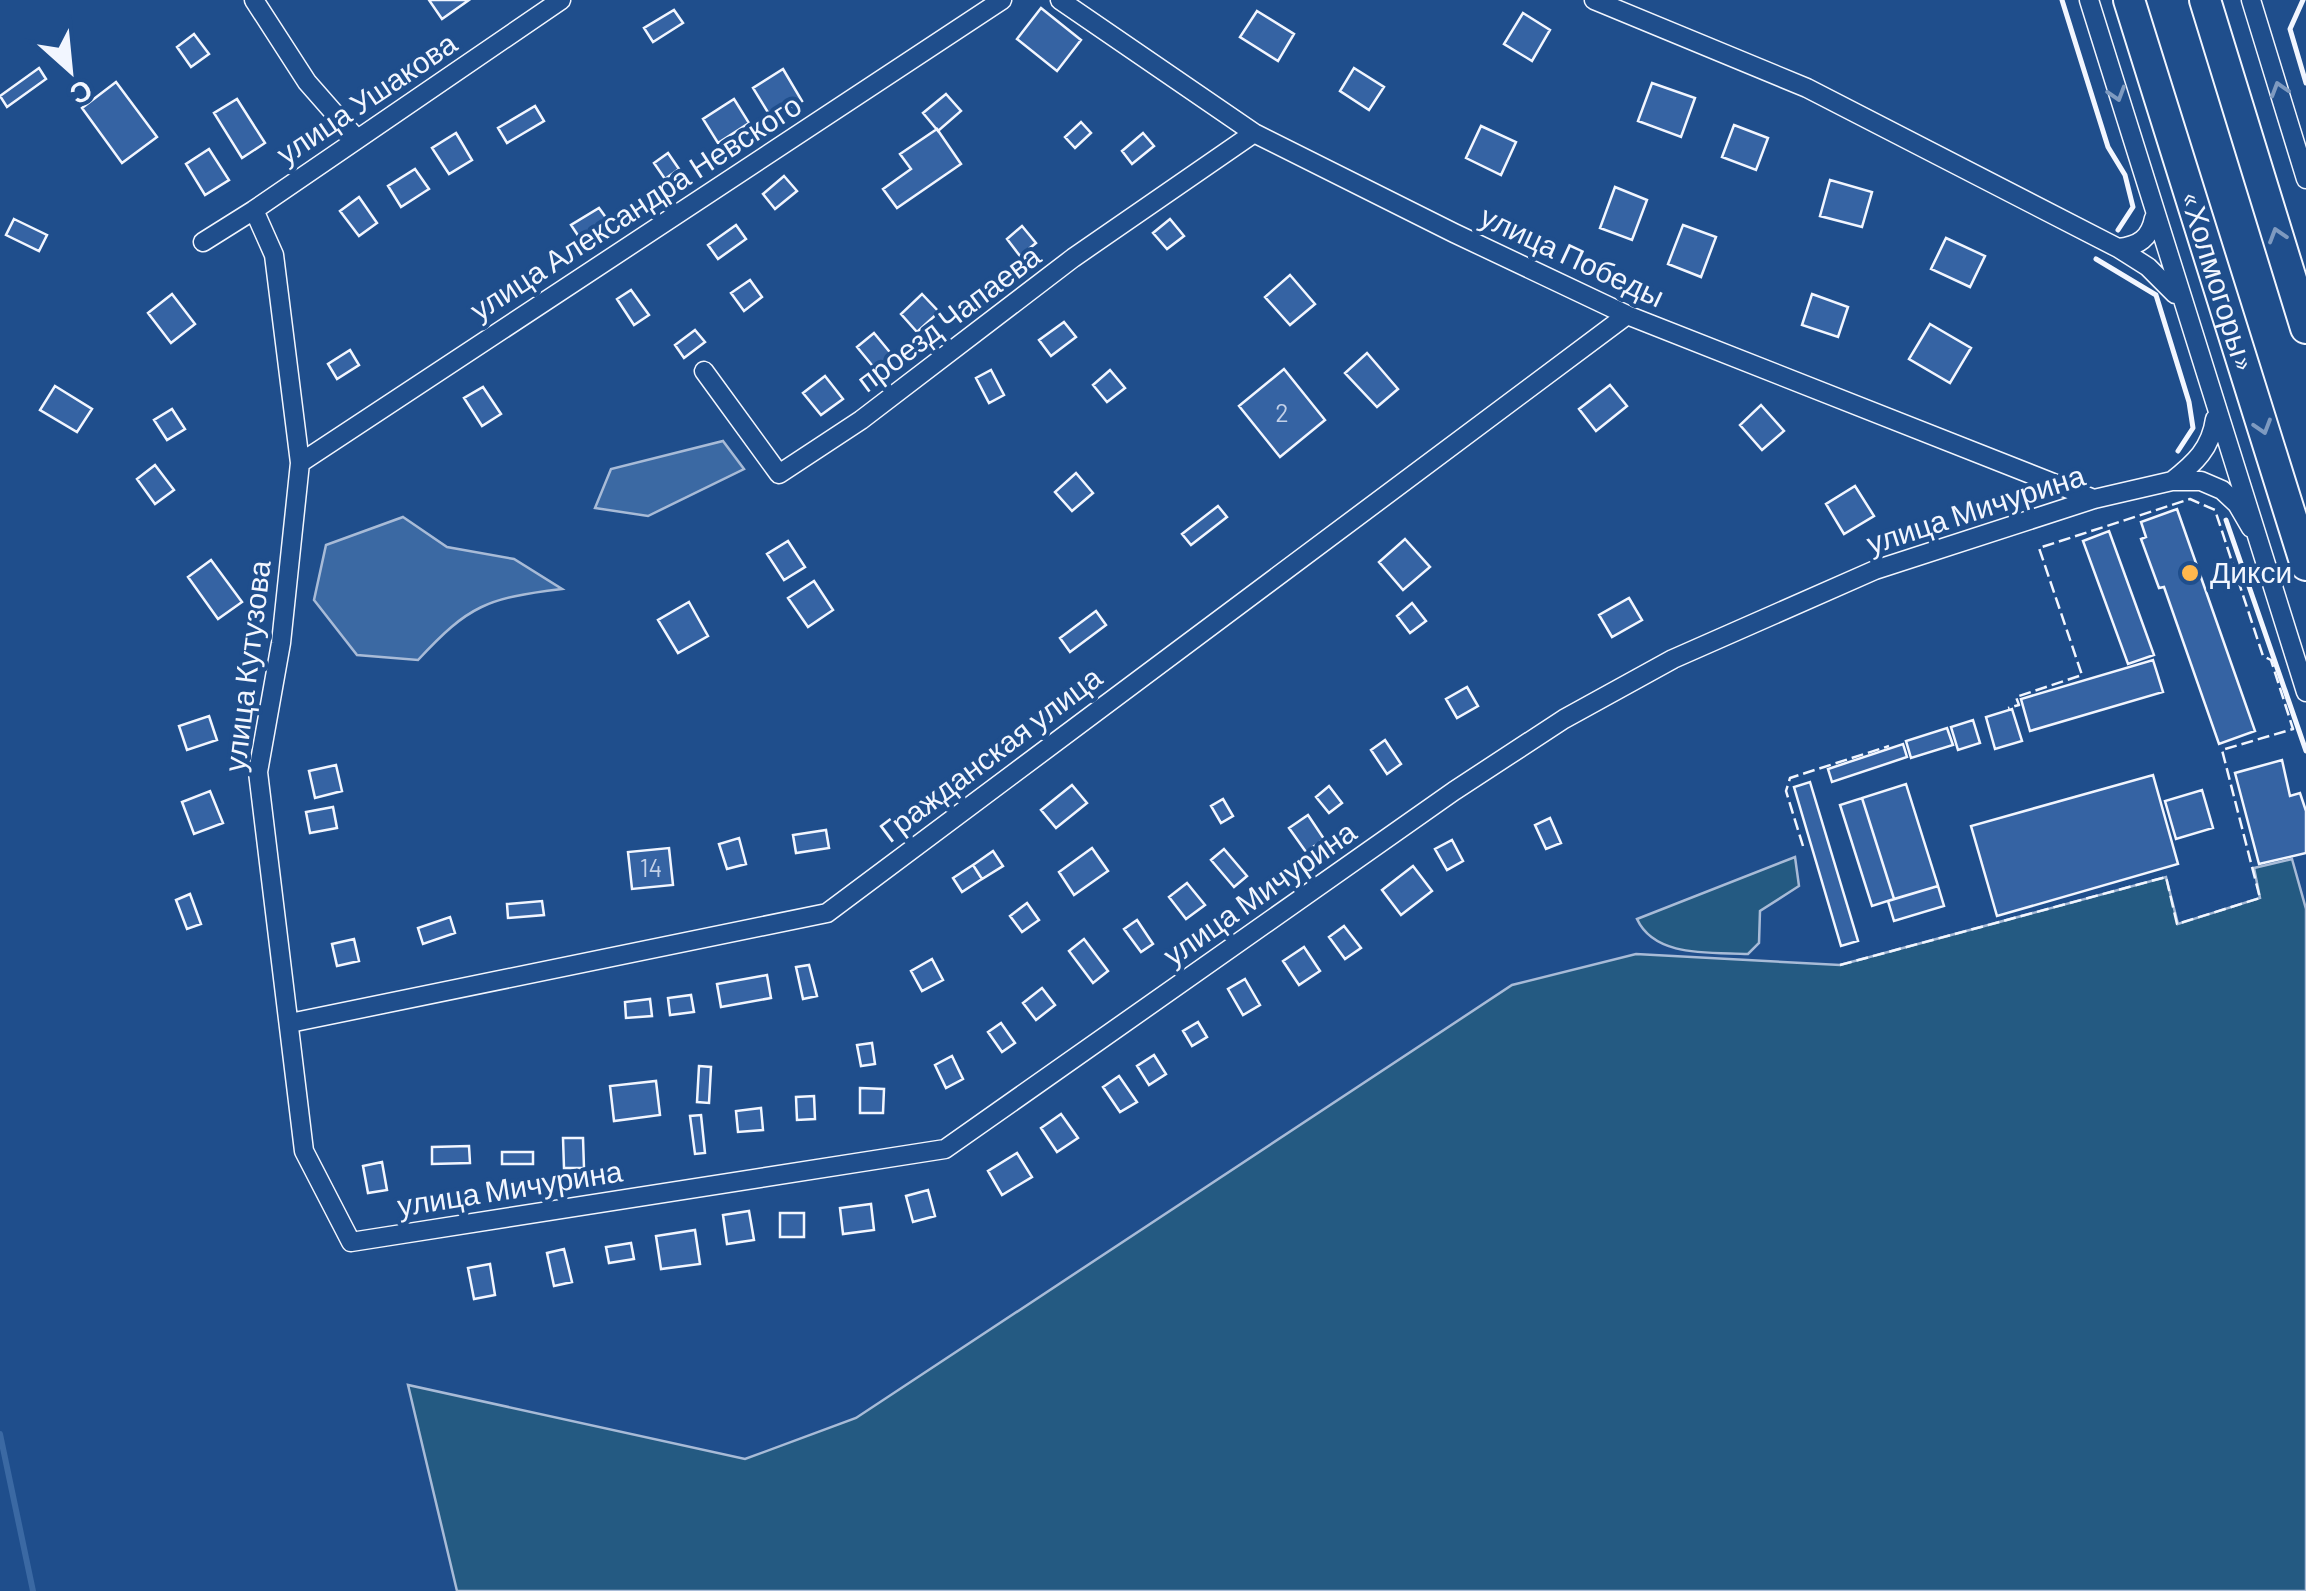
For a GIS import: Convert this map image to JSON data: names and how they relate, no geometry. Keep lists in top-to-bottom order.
{
  "streets": {
    "highway": ["«Холмогоры»"],
    "street": [
      "улица Ушакова",
      "улица Александра Невского",
      "улица Победы",
      "проезд Чапаева",
      "улица Мичурина",
      "улица Кутузова",
      "Гражданская улица"
    ]
  },
  "crossings": [
    ["улица Ушакова", "улица Кутузова"],
    ["улица Александра Невского", "улица Кутузова"],
    ["улица Победы", "проезд Чапаева"],
    ["улица Победы", "улица Мичурина"],
    ["улица Победы", "Гражданская улица"],
    ["улица Мичурина", "улица Кутузова"],
    ["улица Кутузова", "Гражданская улица"]
  ],
  "places": ["Дикси"],
  "house_numbers": ["2", "14"],
  "north": "bottom right"
}
